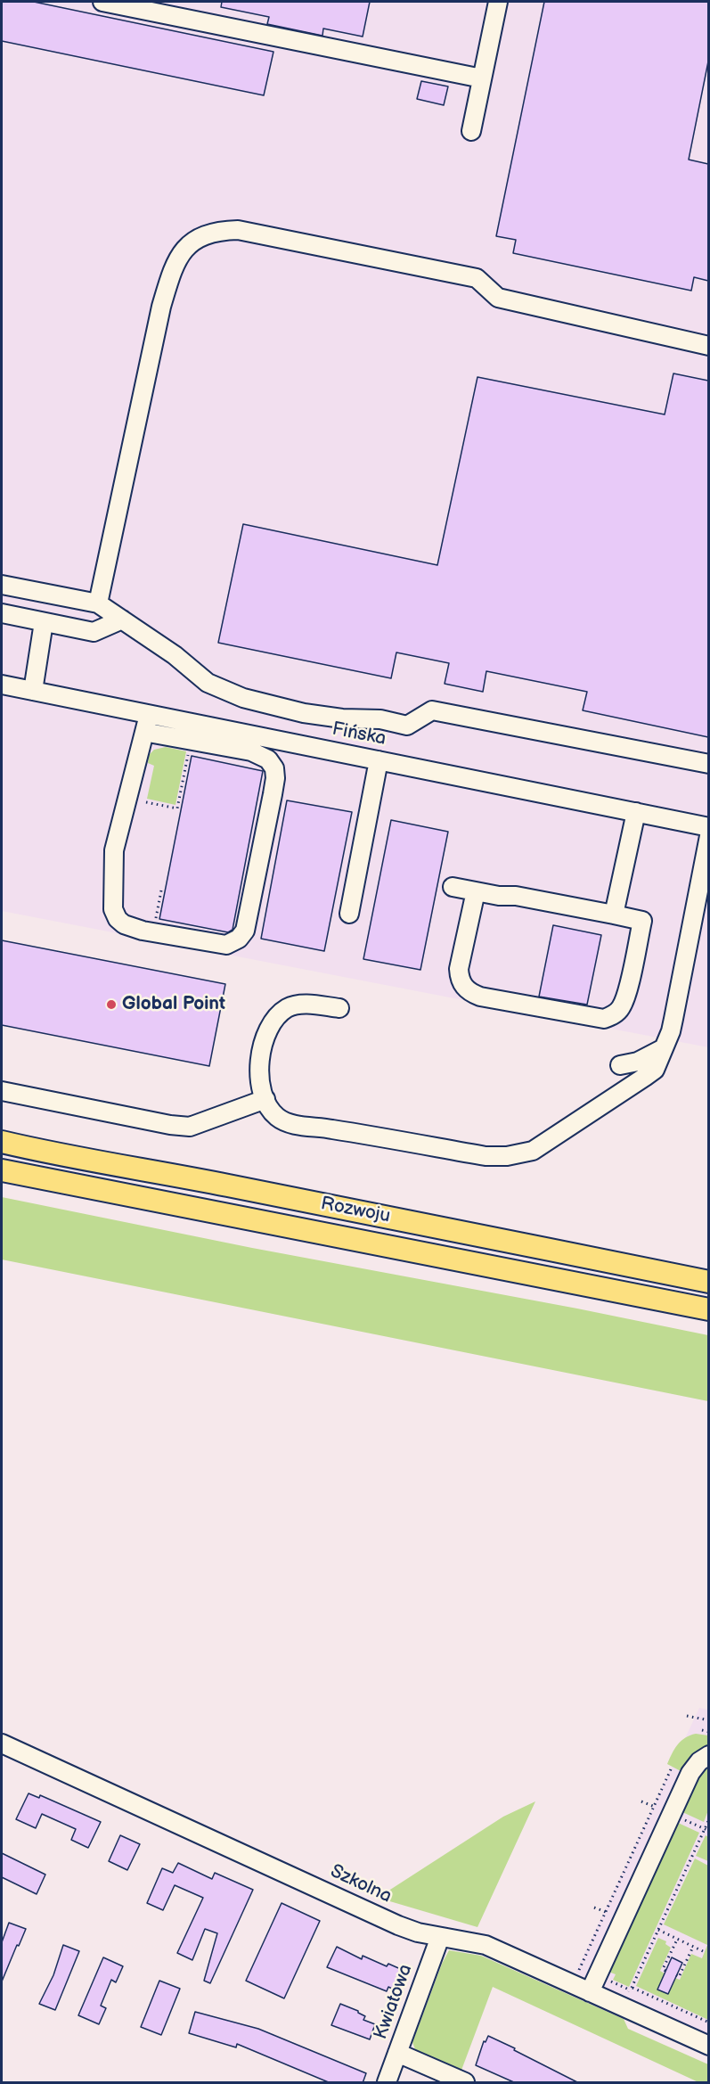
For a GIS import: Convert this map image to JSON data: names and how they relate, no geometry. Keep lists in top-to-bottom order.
{
  "streets": {
    "main road": ["Rozwoju"],
    "street": ["Fińska", "Szkolna", "Kwiatowa"]
  },
  "crossings": [
    ["Szkolna", "Kwiatowa"]
  ],
  "places": ["Global Point"]
}
